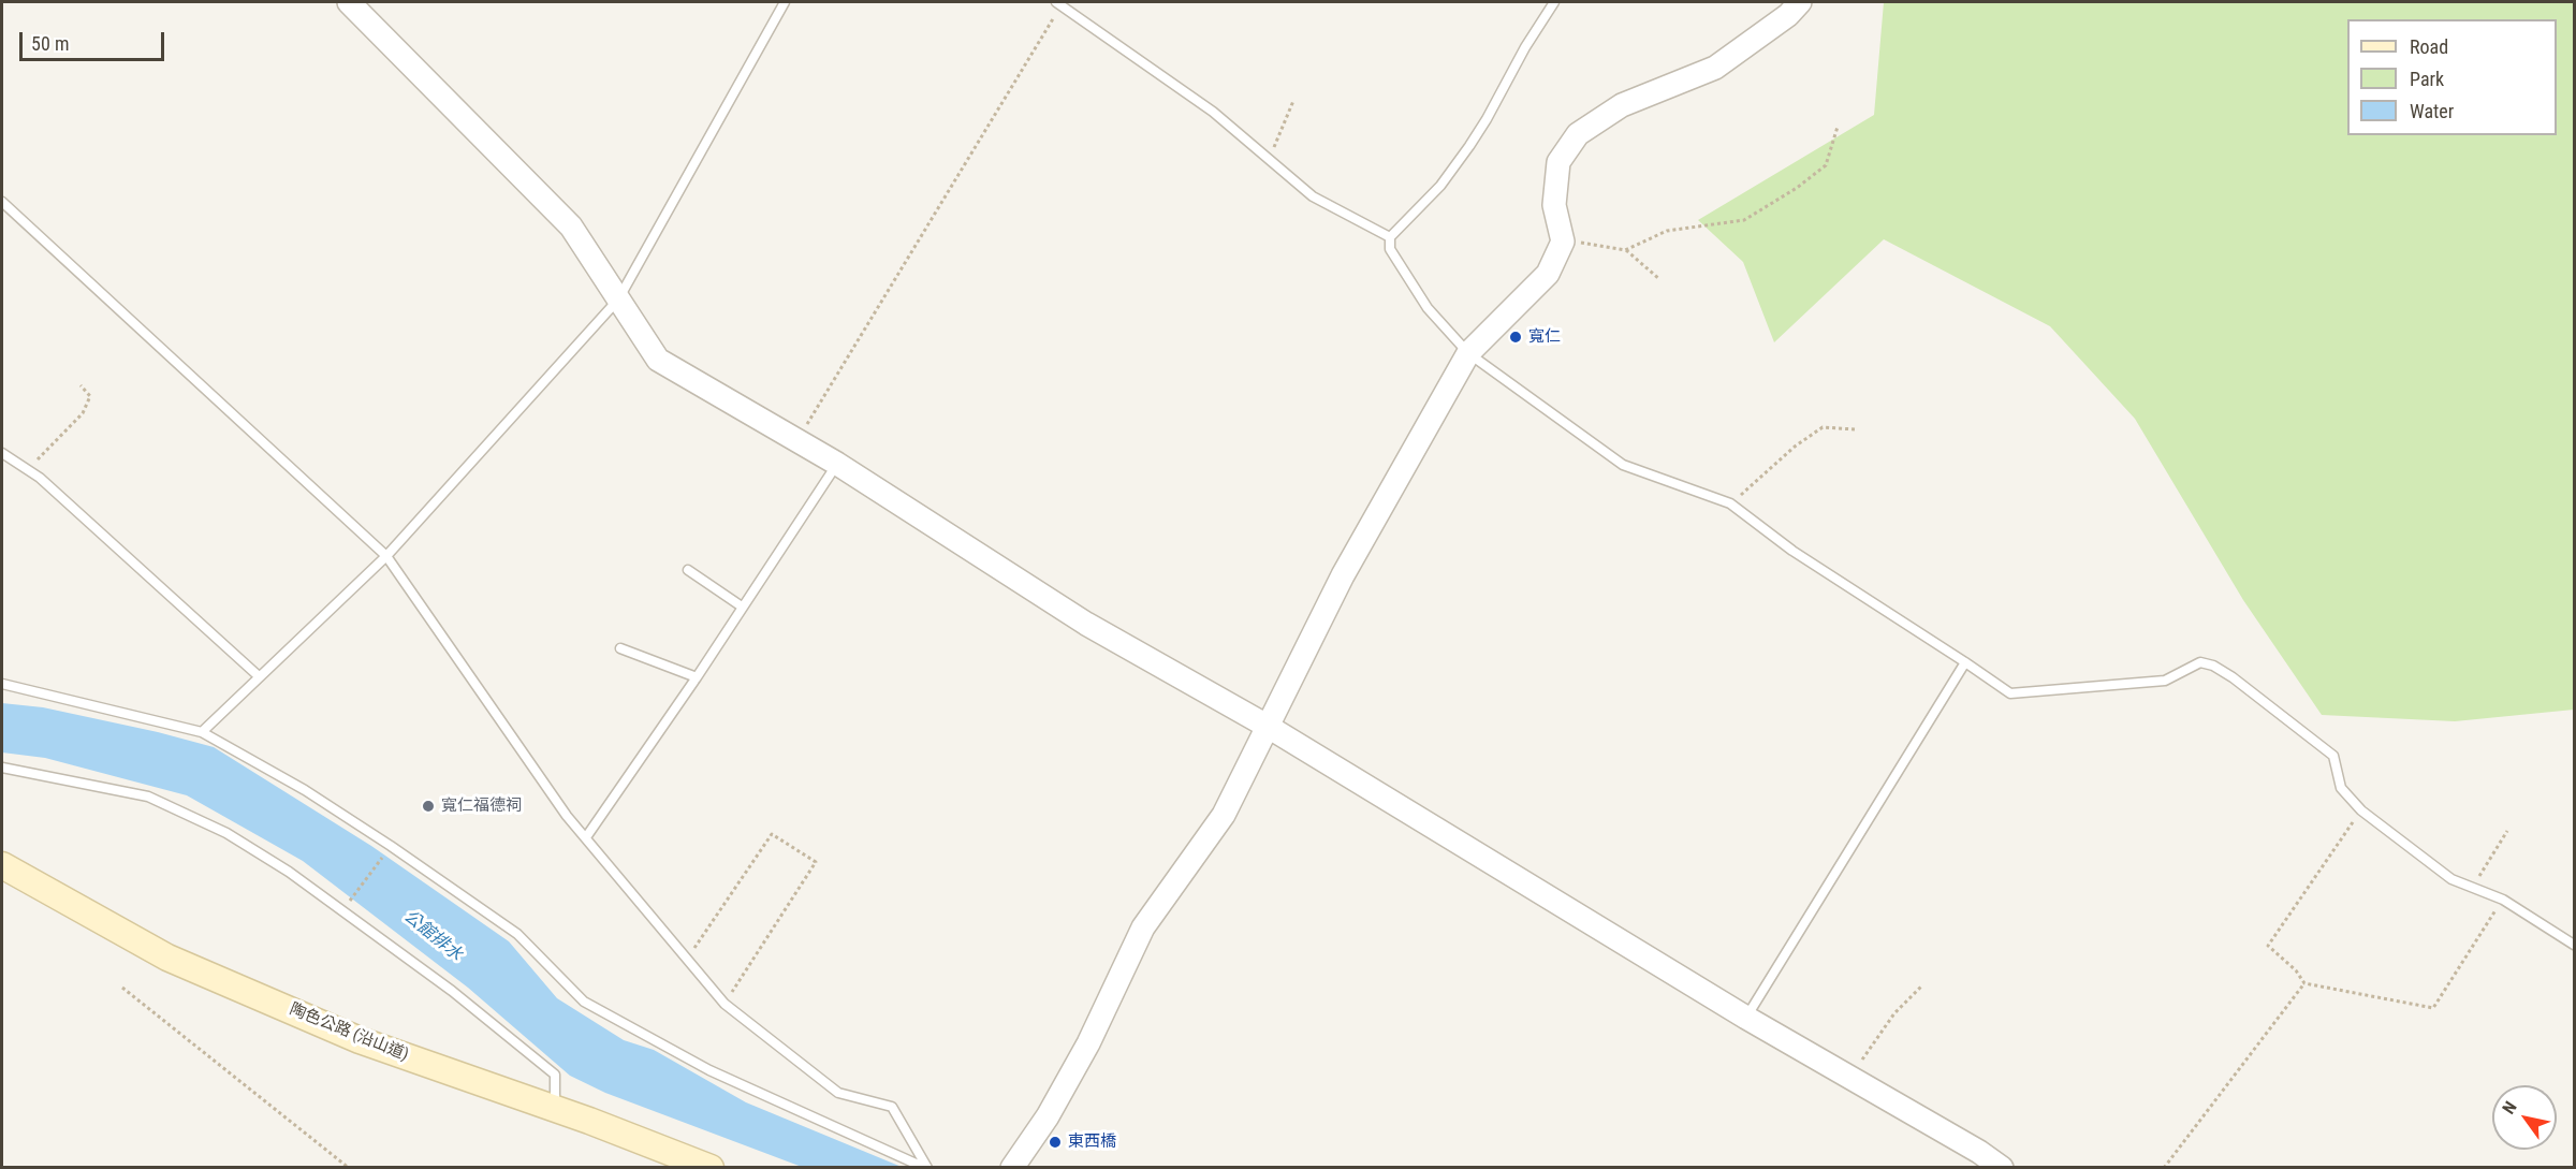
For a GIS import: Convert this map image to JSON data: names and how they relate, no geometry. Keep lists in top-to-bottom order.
{
  "streets": {
    "main road": ["陶色公路 (沿山道)"]
  },
  "water": ["公館排水"],
  "places": ["寬仁", "寬仁福德祠", "東西橋"],
  "legend": ["Road", "Park", "Water"],
  "scale_bar": "50 m",
  "north": "top left"
}
